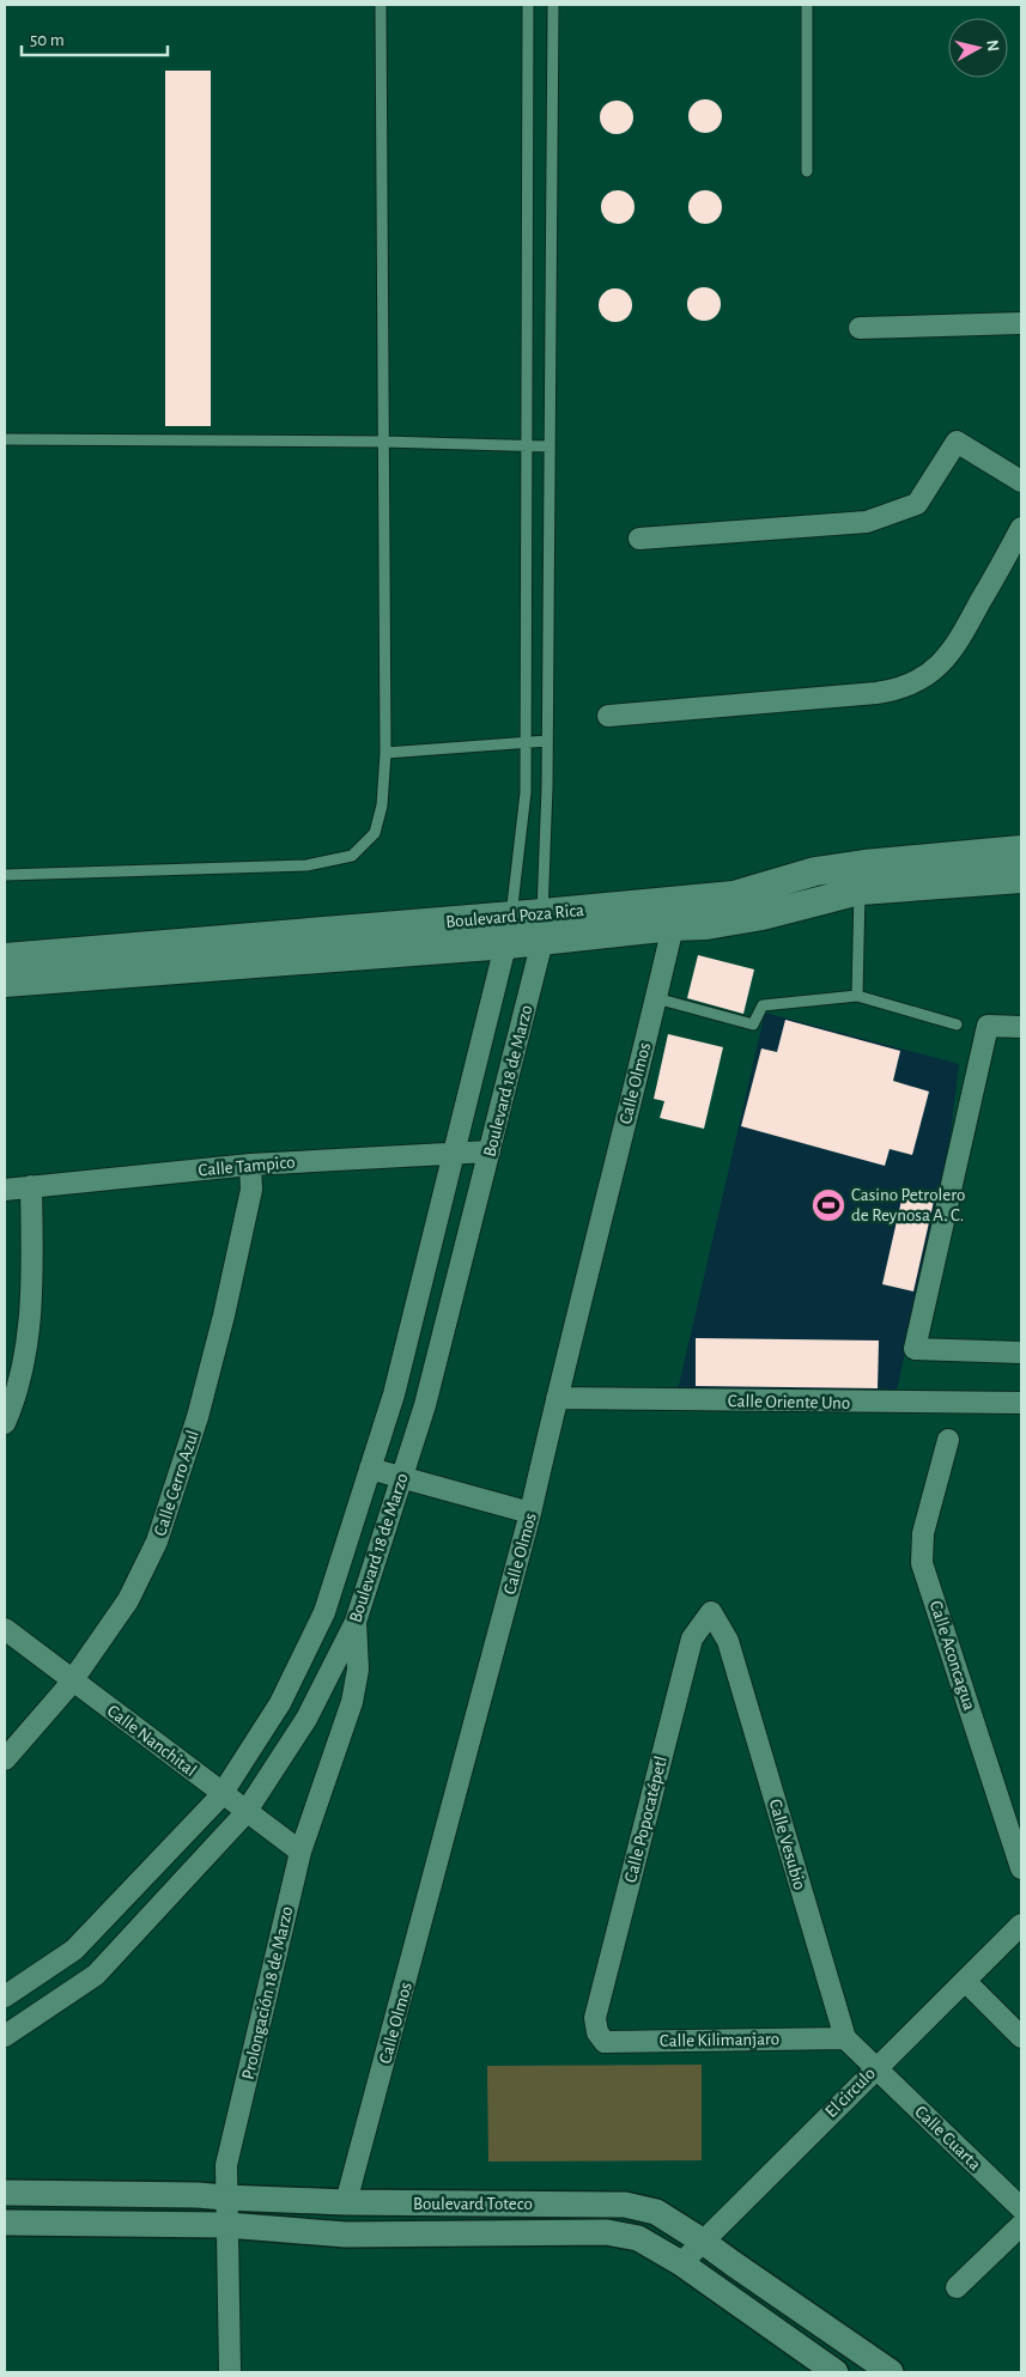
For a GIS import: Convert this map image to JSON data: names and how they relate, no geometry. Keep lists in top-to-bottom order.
{
  "streets": {
    "main road": ["Boulevard Poza Rica"],
    "street": [
      "Boulevard 18 de Marzo",
      "Calle Olmos",
      "Calle Tampico",
      "Calle Oriente Uno",
      "Calle Cerro Azul",
      "Calle Aconcagua",
      "Calle Nanchital",
      "Calle Popocatépetl",
      "Calle Vesubio",
      "Prolongación 18 de Marzo",
      "Calle Kilimanjaro",
      "El circulo",
      "Calle Cuarta",
      "Boulevard Toteco"
    ]
  },
  "crossings": [
    ["Boulevard Poza Rica", "Boulevard 18 de Marzo"],
    ["Boulevard Poza Rica", "Calle Olmos"],
    ["Boulevard 18 de Marzo", "Calle Tampico"],
    ["Boulevard 18 de Marzo", "Calle Nanchital"],
    ["Boulevard 18 de Marzo", "Prolongación 18 de Marzo"],
    ["Calle Olmos", "Calle Oriente Uno"],
    ["Calle Olmos", "Boulevard Toteco"],
    ["Calle Tampico", "Calle Cerro Azul"],
    ["Calle Cerro Azul", "Calle Nanchital"],
    ["Calle Nanchital", "Prolongación 18 de Marzo"],
    ["Calle Popocatépetl", "Calle Vesubio"],
    ["Calle Popocatépetl", "Calle Kilimanjaro"],
    ["Calle Vesubio", "Calle Kilimanjaro"],
    ["Calle Vesubio", "El circulo"],
    ["Calle Vesubio", "Calle Cuarta"],
    ["Prolongación 18 de Marzo", "Boulevard Toteco"],
    ["El circulo", "Calle Cuarta"],
    ["El circulo", "Boulevard Toteco"]
  ],
  "places": {
    "sports": ["Casino Petrolero de Reynosa A. C."]
  },
  "scale_bar": "50 m",
  "north": "right"
}
